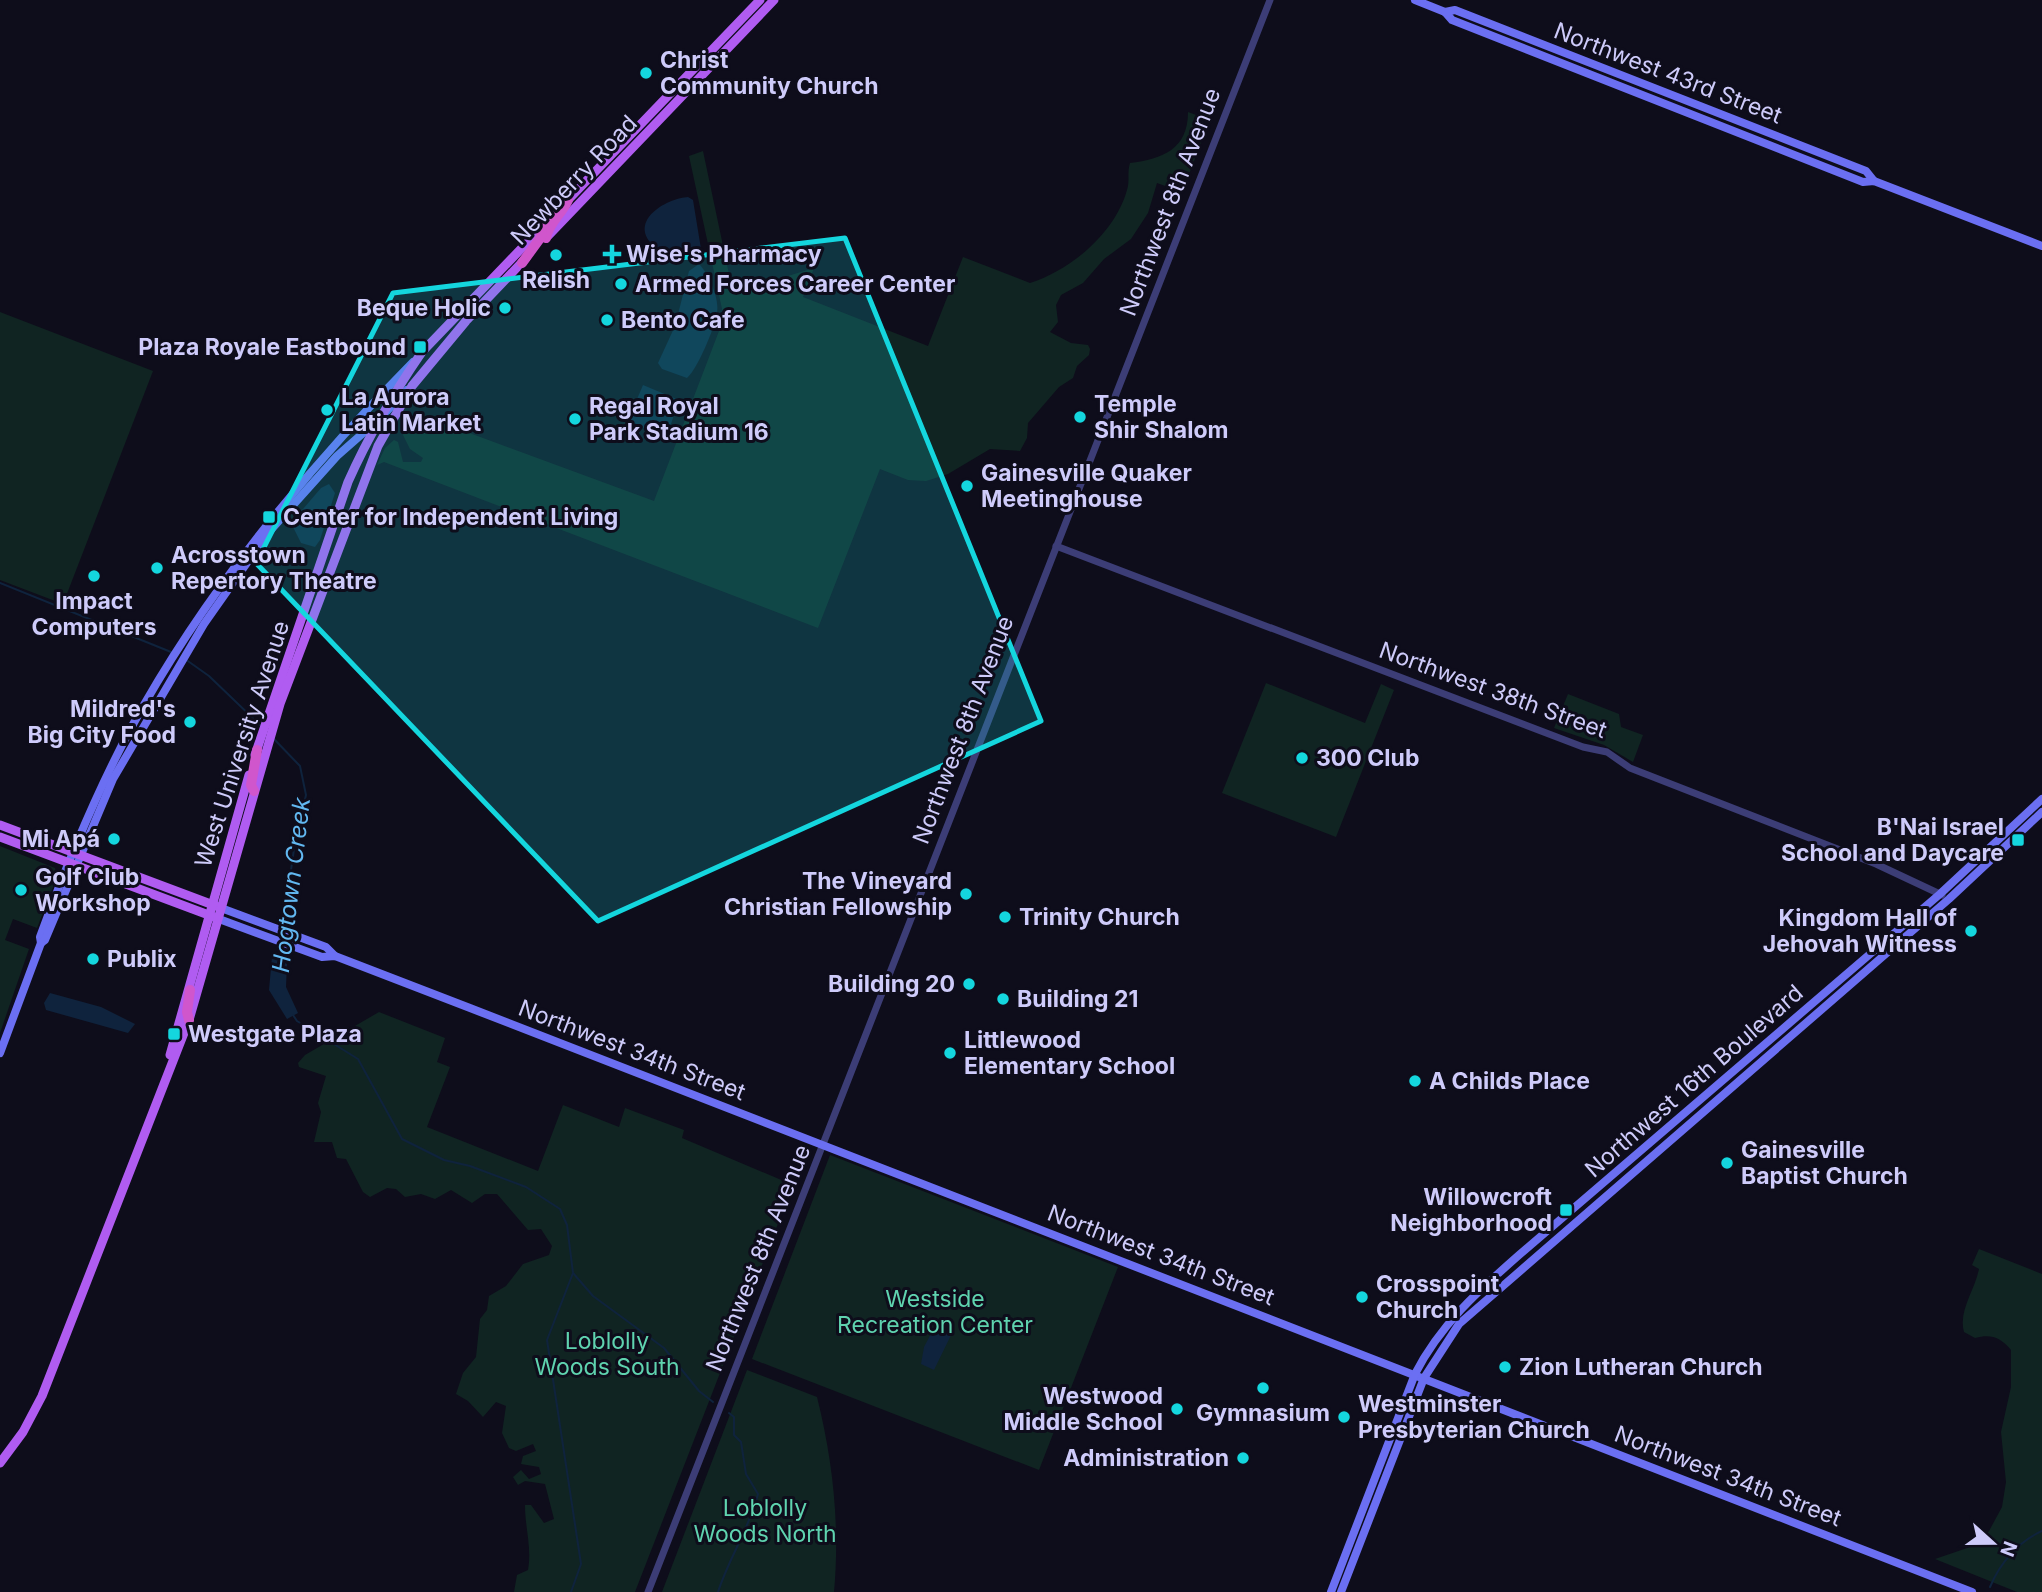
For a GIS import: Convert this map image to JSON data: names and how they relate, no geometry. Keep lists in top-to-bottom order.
{
  "streets": {
    "main road": [
      "Northwest 43rd Street",
      "Newberry Road",
      "West University Avenue",
      "Northwest 34th Street",
      "Northwest 16th Boulevard"
    ],
    "street": ["Northwest 8th Avenue", "Northwest 38th Street"]
  },
  "crossings": [
    ["Newberry Road", "West University Avenue"],
    ["Northwest 8th Avenue", "Northwest 38th Street"],
    ["Northwest 8th Avenue", "Northwest 34th Street"],
    ["Northwest 38th Street", "Northwest 16th Boulevard"],
    ["West University Avenue", "Northwest 34th Street"],
    ["Northwest 34th Street", "Northwest 16th Boulevard"]
  ],
  "water": ["Hogtown Creek"],
  "parks": ["Westside Recreation Center", "Loblolly Woods South", "Loblolly Woods North"],
  "places": {
    "other": [
      "Christ Community Church",
      "Relish",
      "Armed Forces Career Center",
      "Beque Holic",
      "Bento Cafe",
      "La Aurora Latin Market",
      "Temple Shir Shalom",
      "Regal Royal Park Stadium 16",
      "Gainesville Quaker Meetinghouse",
      "Acrosstown Repertory Theatre",
      "Impact Computers",
      "Mildred's Big City Food",
      "300 Club",
      "Mi Apá",
      "Golf Club Workshop",
      "The Vineyard Christian Fellowship",
      "Trinity Church",
      "Kingdom Hall of Jehovah Witness",
      "Publix",
      "Building 20",
      "Building 21",
      "Littlewood Elementary School",
      "A Childs Place",
      "Gainesville Baptist Church",
      "Crosspoint Church",
      "Zion Lutheran Church",
      "Gymnasium",
      "Westwood Middle School",
      "Westminster Presbyterian Church",
      "Administration"
    ],
    "health": ["Wise's Pharmacy"],
    "transit": [
      "Plaza Royale Eastbound",
      "Center for Independent Living",
      "B'Nai Israel School and Daycare",
      "Westgate Plaza",
      "Willowcroft Neighborhood"
    ]
  },
  "north": "right"
}
